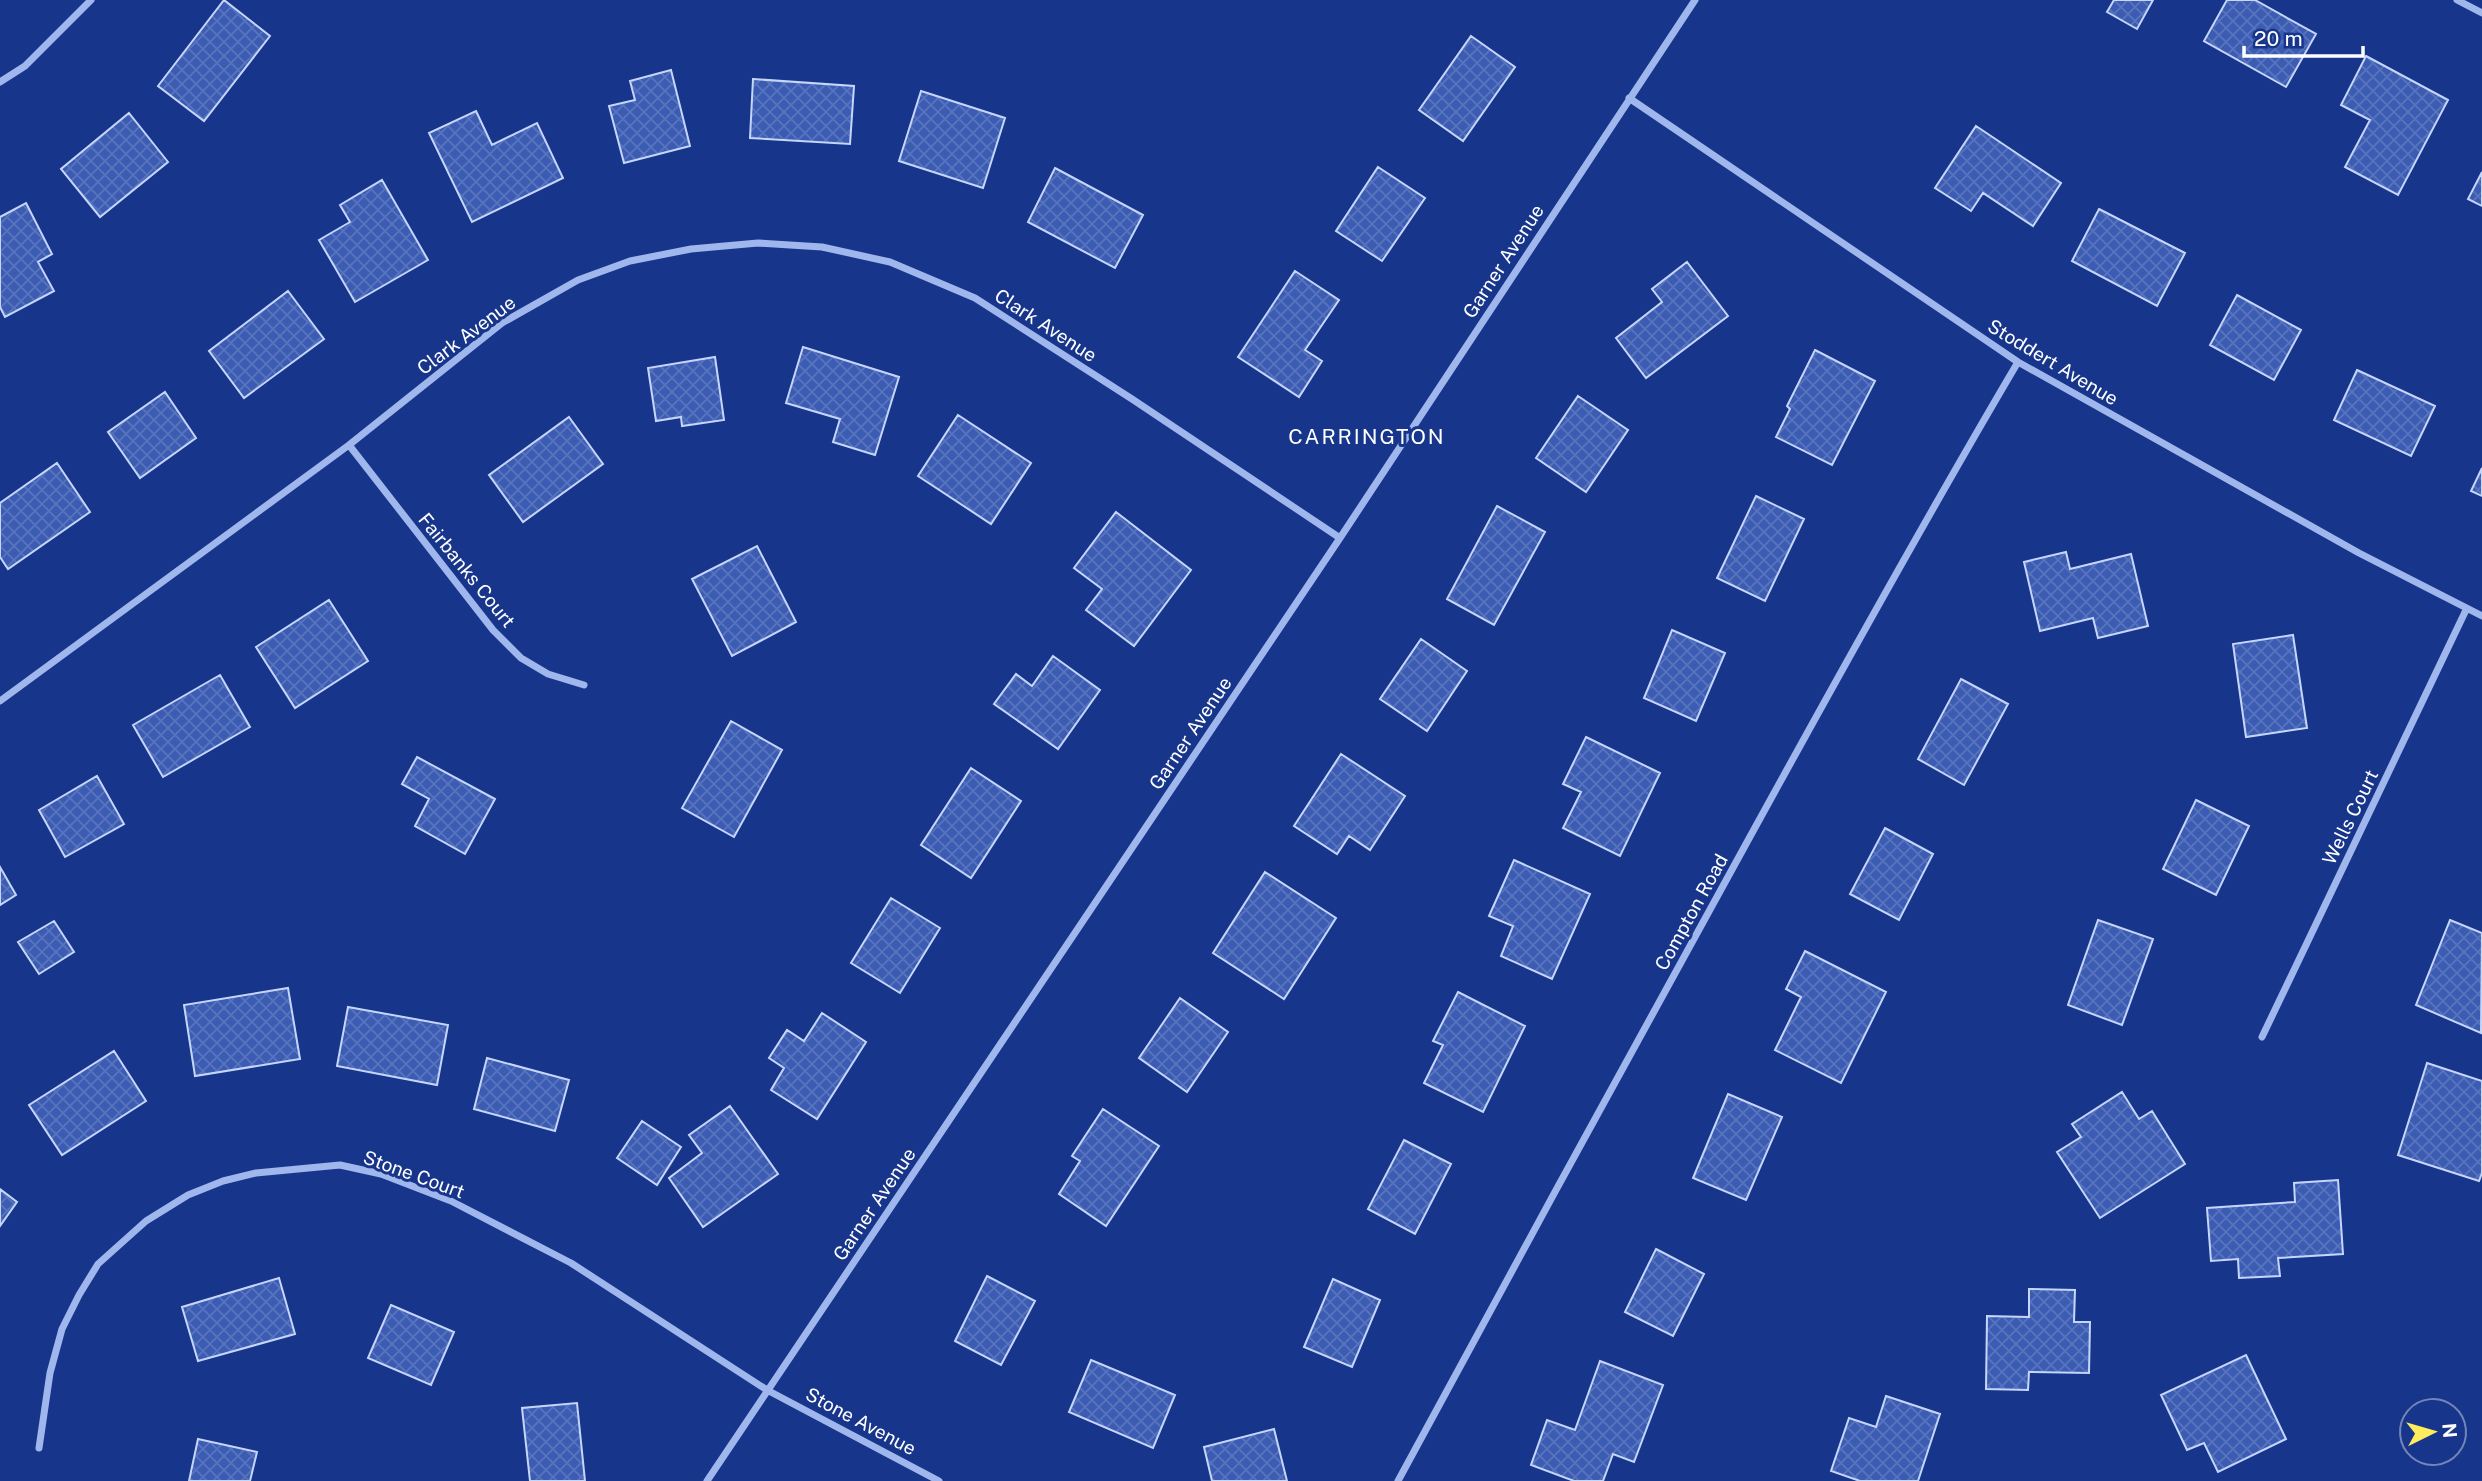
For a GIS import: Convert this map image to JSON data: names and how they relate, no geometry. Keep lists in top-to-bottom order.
{
  "streets": {
    "street": [
      "Garner Avenue",
      "Clark Avenue",
      "Stoddert Avenue",
      "Fairbanks Court",
      "Wells Court",
      "Compton Road",
      "Stone Court",
      "Stone Avenue"
    ]
  },
  "crossings": [
    ["Garner Avenue", "Clark Avenue"],
    ["Garner Avenue", "Stoddert Avenue"],
    ["Garner Avenue", "Stone Court"],
    ["Garner Avenue", "Stone Avenue"],
    ["Clark Avenue", "Fairbanks Court"],
    ["Stoddert Avenue", "Wells Court"],
    ["Stoddert Avenue", "Compton Road"],
    ["Stone Court", "Stone Avenue"]
  ],
  "districts": ["CARRINGTON"],
  "scale_bar": "20 m",
  "north": "right"
}
